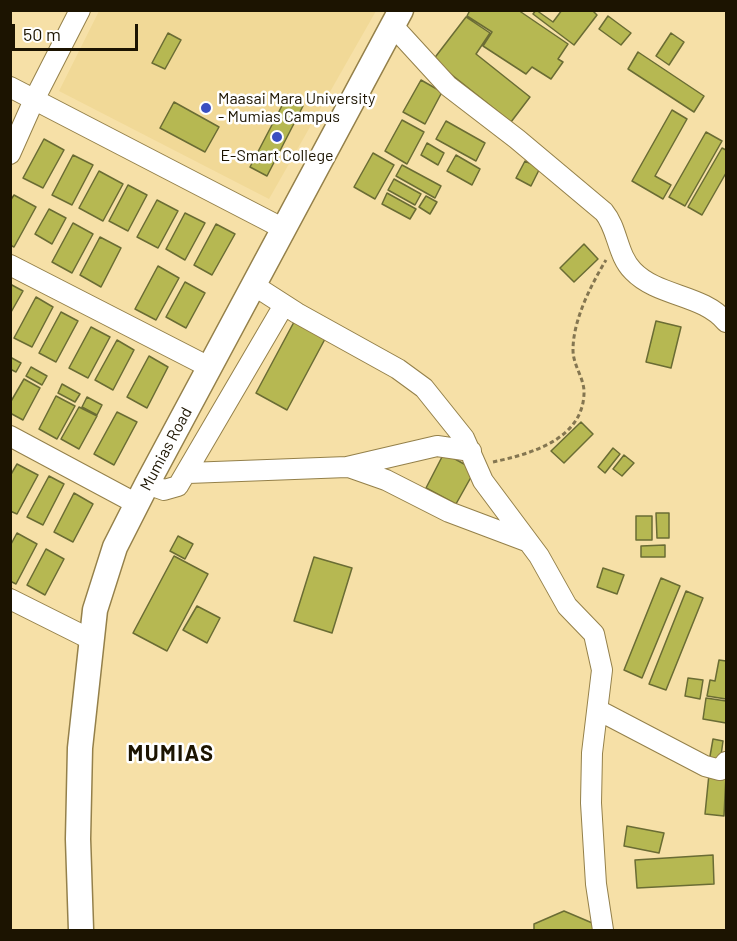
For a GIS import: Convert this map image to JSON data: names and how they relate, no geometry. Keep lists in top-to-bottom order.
{
  "streets": {
    "street": ["Mumias Road"]
  },
  "districts": ["MUMIAS"],
  "places": ["Maasai Mara University - Mumias Campus", "E-Smart College"],
  "scale_bar": "50 m"
}
